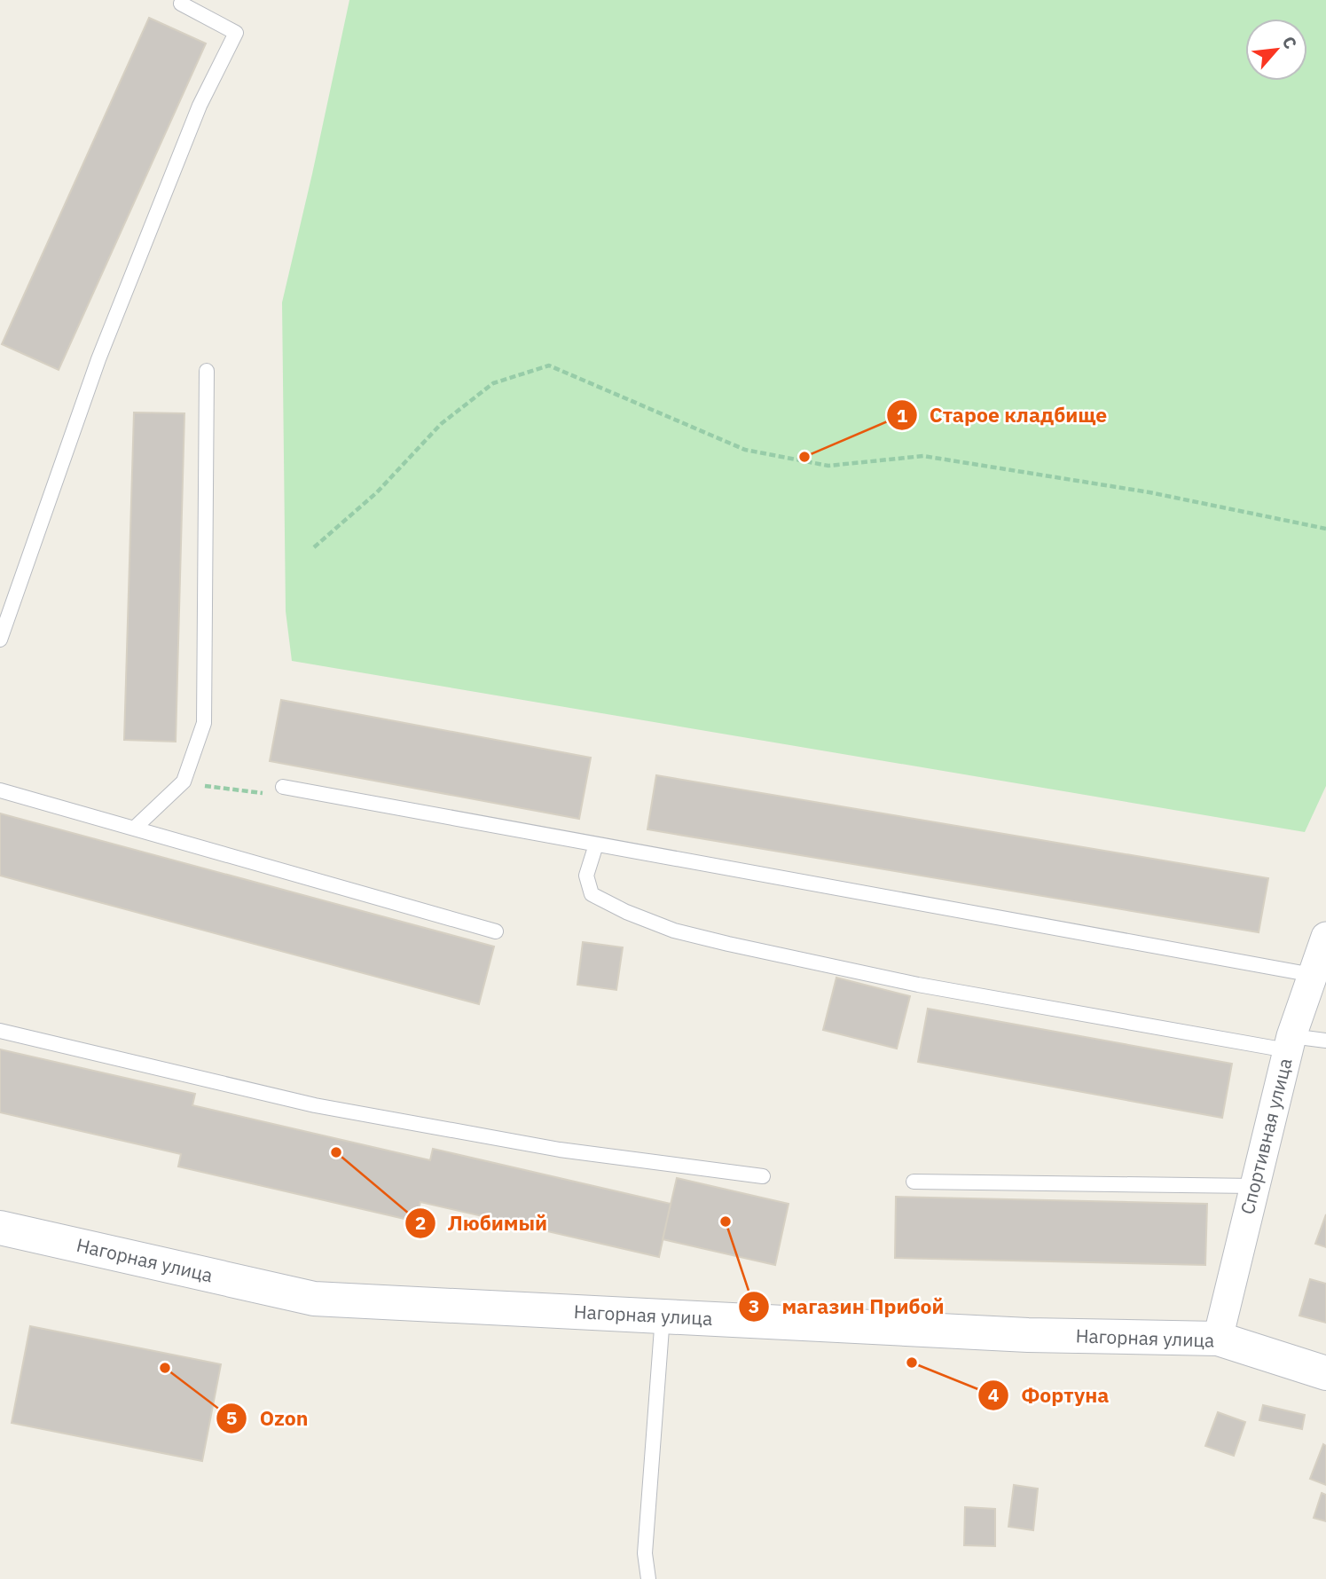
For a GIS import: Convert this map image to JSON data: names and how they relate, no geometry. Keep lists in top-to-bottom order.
{
  "streets": {
    "street": ["Спортивная улица", "Нагорная улица"]
  },
  "crossings": [
    ["Спортивная улица", "Нагорная улица"]
  ],
  "places": [
    "Старое кладбище",
    "Любимый",
    "магазин Прибой",
    "Фортуна",
    "Ozon"
  ],
  "north": "top right"
}
